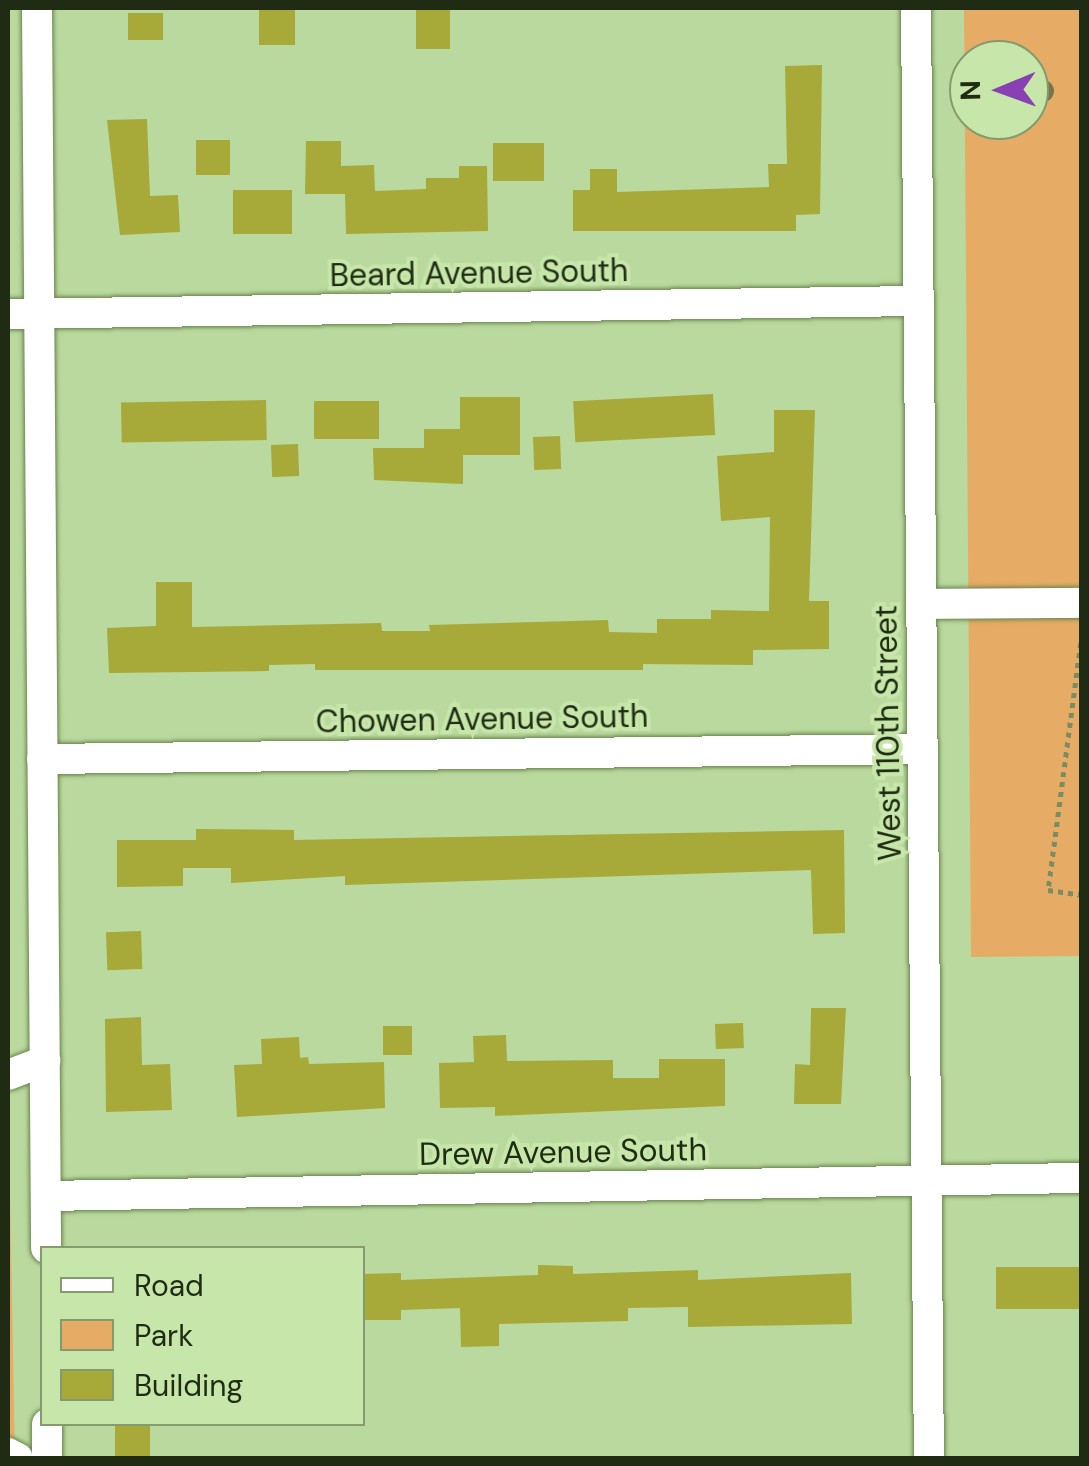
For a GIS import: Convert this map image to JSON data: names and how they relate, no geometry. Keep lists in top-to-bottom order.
{
  "streets": {
    "street": [
      "Beard Avenue South",
      "Chowen Avenue South",
      "West 110th Street",
      "Drew Avenue South"
    ]
  },
  "crossings": [
    ["Beard Avenue South", "West 110th Street"],
    ["Chowen Avenue South", "West 110th Street"],
    ["West 110th Street", "Drew Avenue South"]
  ],
  "legend": ["Road", "Park", "Building"],
  "north": "left"
}
